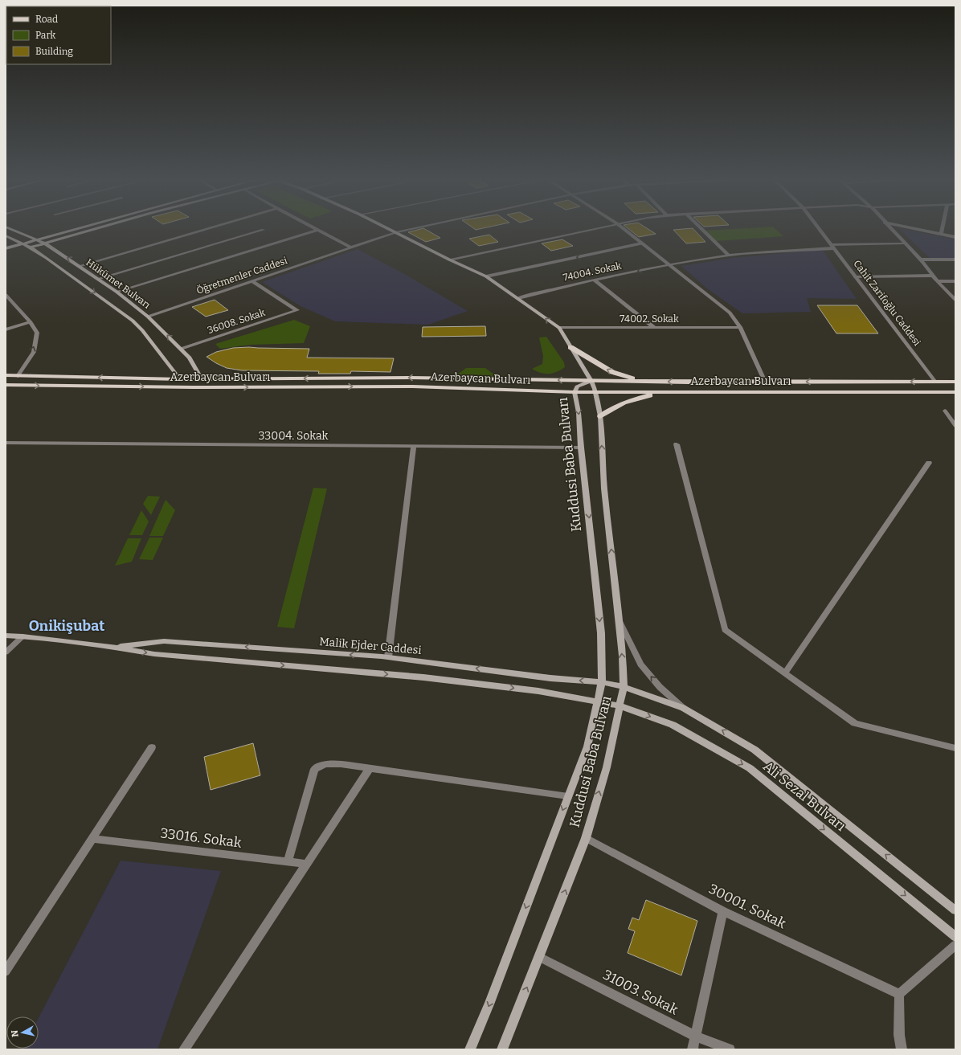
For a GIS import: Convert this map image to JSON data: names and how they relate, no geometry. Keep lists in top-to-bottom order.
{
  "streets": {
    "main road": [
      "Hükümet Bulvarı",
      "Azerbaycan Bulvarı",
      "Kuddusi Baba Bulvarı",
      "Malik Ejder Caddesi",
      "Ali Sezal Bulvarı"
    ],
    "street": [
      "74004. Sokak",
      "Öğretmenler Caddesi",
      "Cahit Zarifoğlu Caddesi",
      "74002. Sokak",
      "36008. Sokak",
      "33004. Sokak",
      "33016. Sokak",
      "30001. Sokak",
      "31003. Sokak"
    ]
  },
  "crossings": [
    ["74004. Sokak", "Cahit Zarifoğlu Caddesi"],
    ["Öğretmenler Caddesi", "Hükümet Bulvarı"],
    ["Öğretmenler Caddesi", "36008. Sokak"],
    ["Hükümet Bulvarı", "36008. Sokak"],
    ["Hükümet Bulvarı", "Azerbaycan Bulvarı"],
    ["Azerbaycan Bulvarı", "Kuddusi Baba Bulvarı"],
    ["33004. Sokak", "Kuddusi Baba Bulvarı"],
    ["Kuddusi Baba Bulvarı", "Malik Ejder Caddesi"],
    ["Kuddusi Baba Bulvarı", "Ali Sezal Bulvarı"],
    ["Kuddusi Baba Bulvarı", "30001. Sokak"],
    ["Kuddusi Baba Bulvarı", "31003. Sokak"],
    ["Malik Ejder Caddesi", "Ali Sezal Bulvarı"]
  ],
  "districts": ["Onikişubat"],
  "legend": ["Road", "Park", "Building"],
  "north": "left"
}
